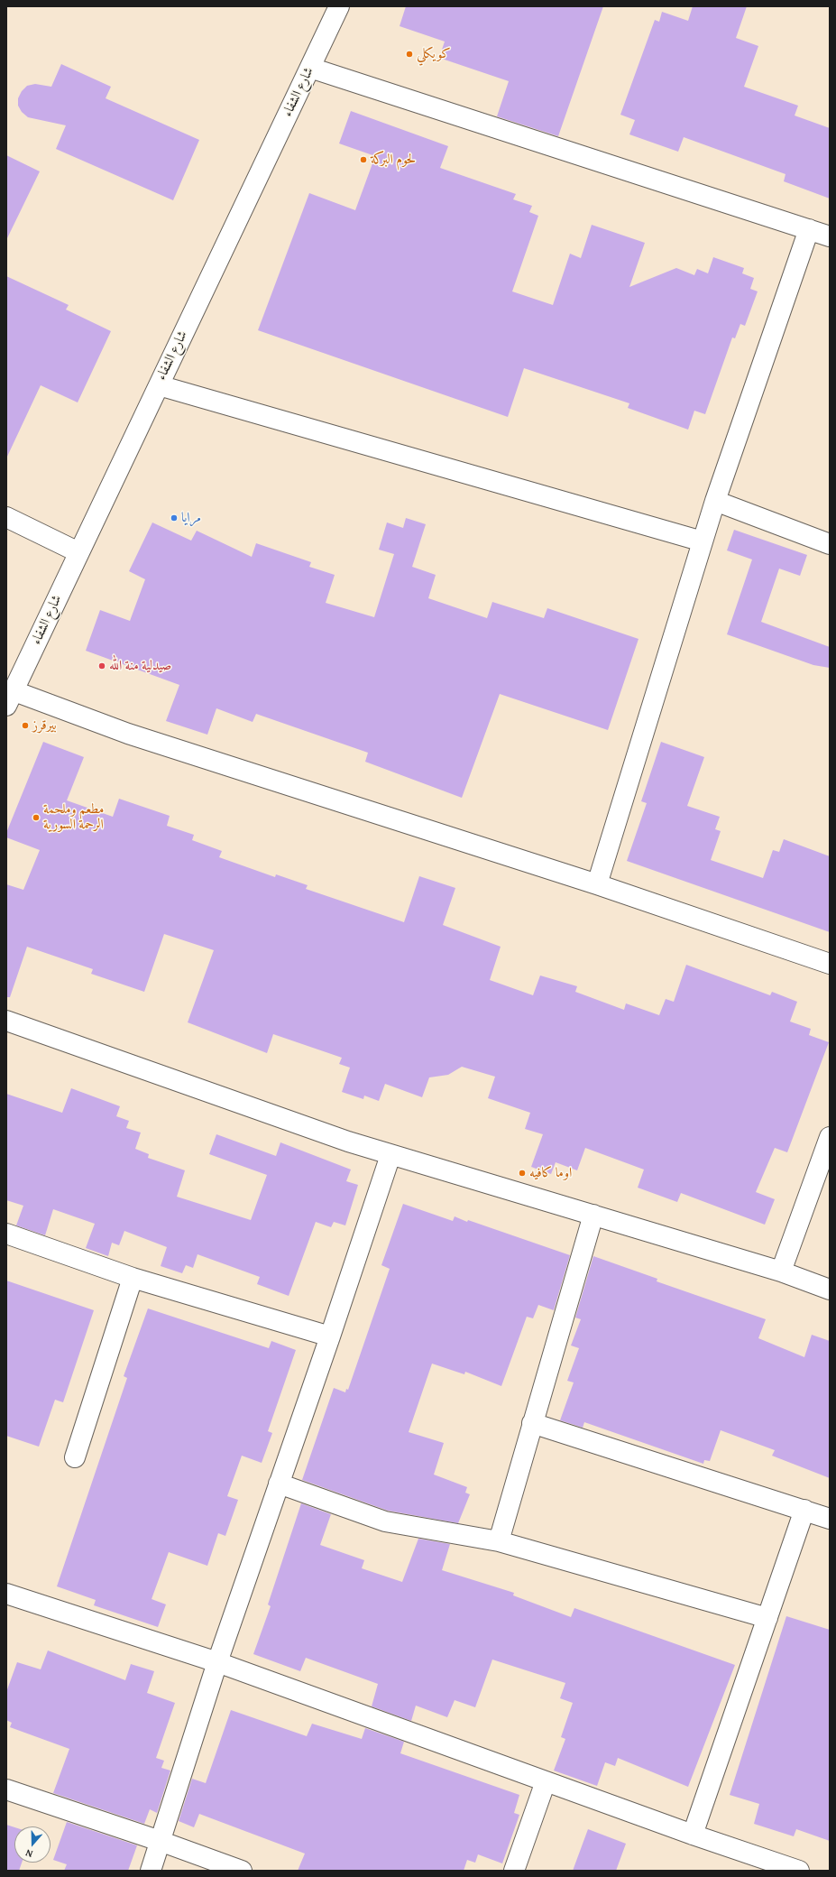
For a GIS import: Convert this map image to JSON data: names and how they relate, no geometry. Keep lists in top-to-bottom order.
{
  "streets": {
    "street": ["شارع الشفاء"]
  },
  "places": [
    "كويكلي",
    "لحوم البركة",
    "مرايا",
    "صيدلية منة الله",
    "بيرقرز",
    "مطعم وملحمة الرحمة السورية",
    "اوما كافيه"
  ],
  "north": "bottom"
}
